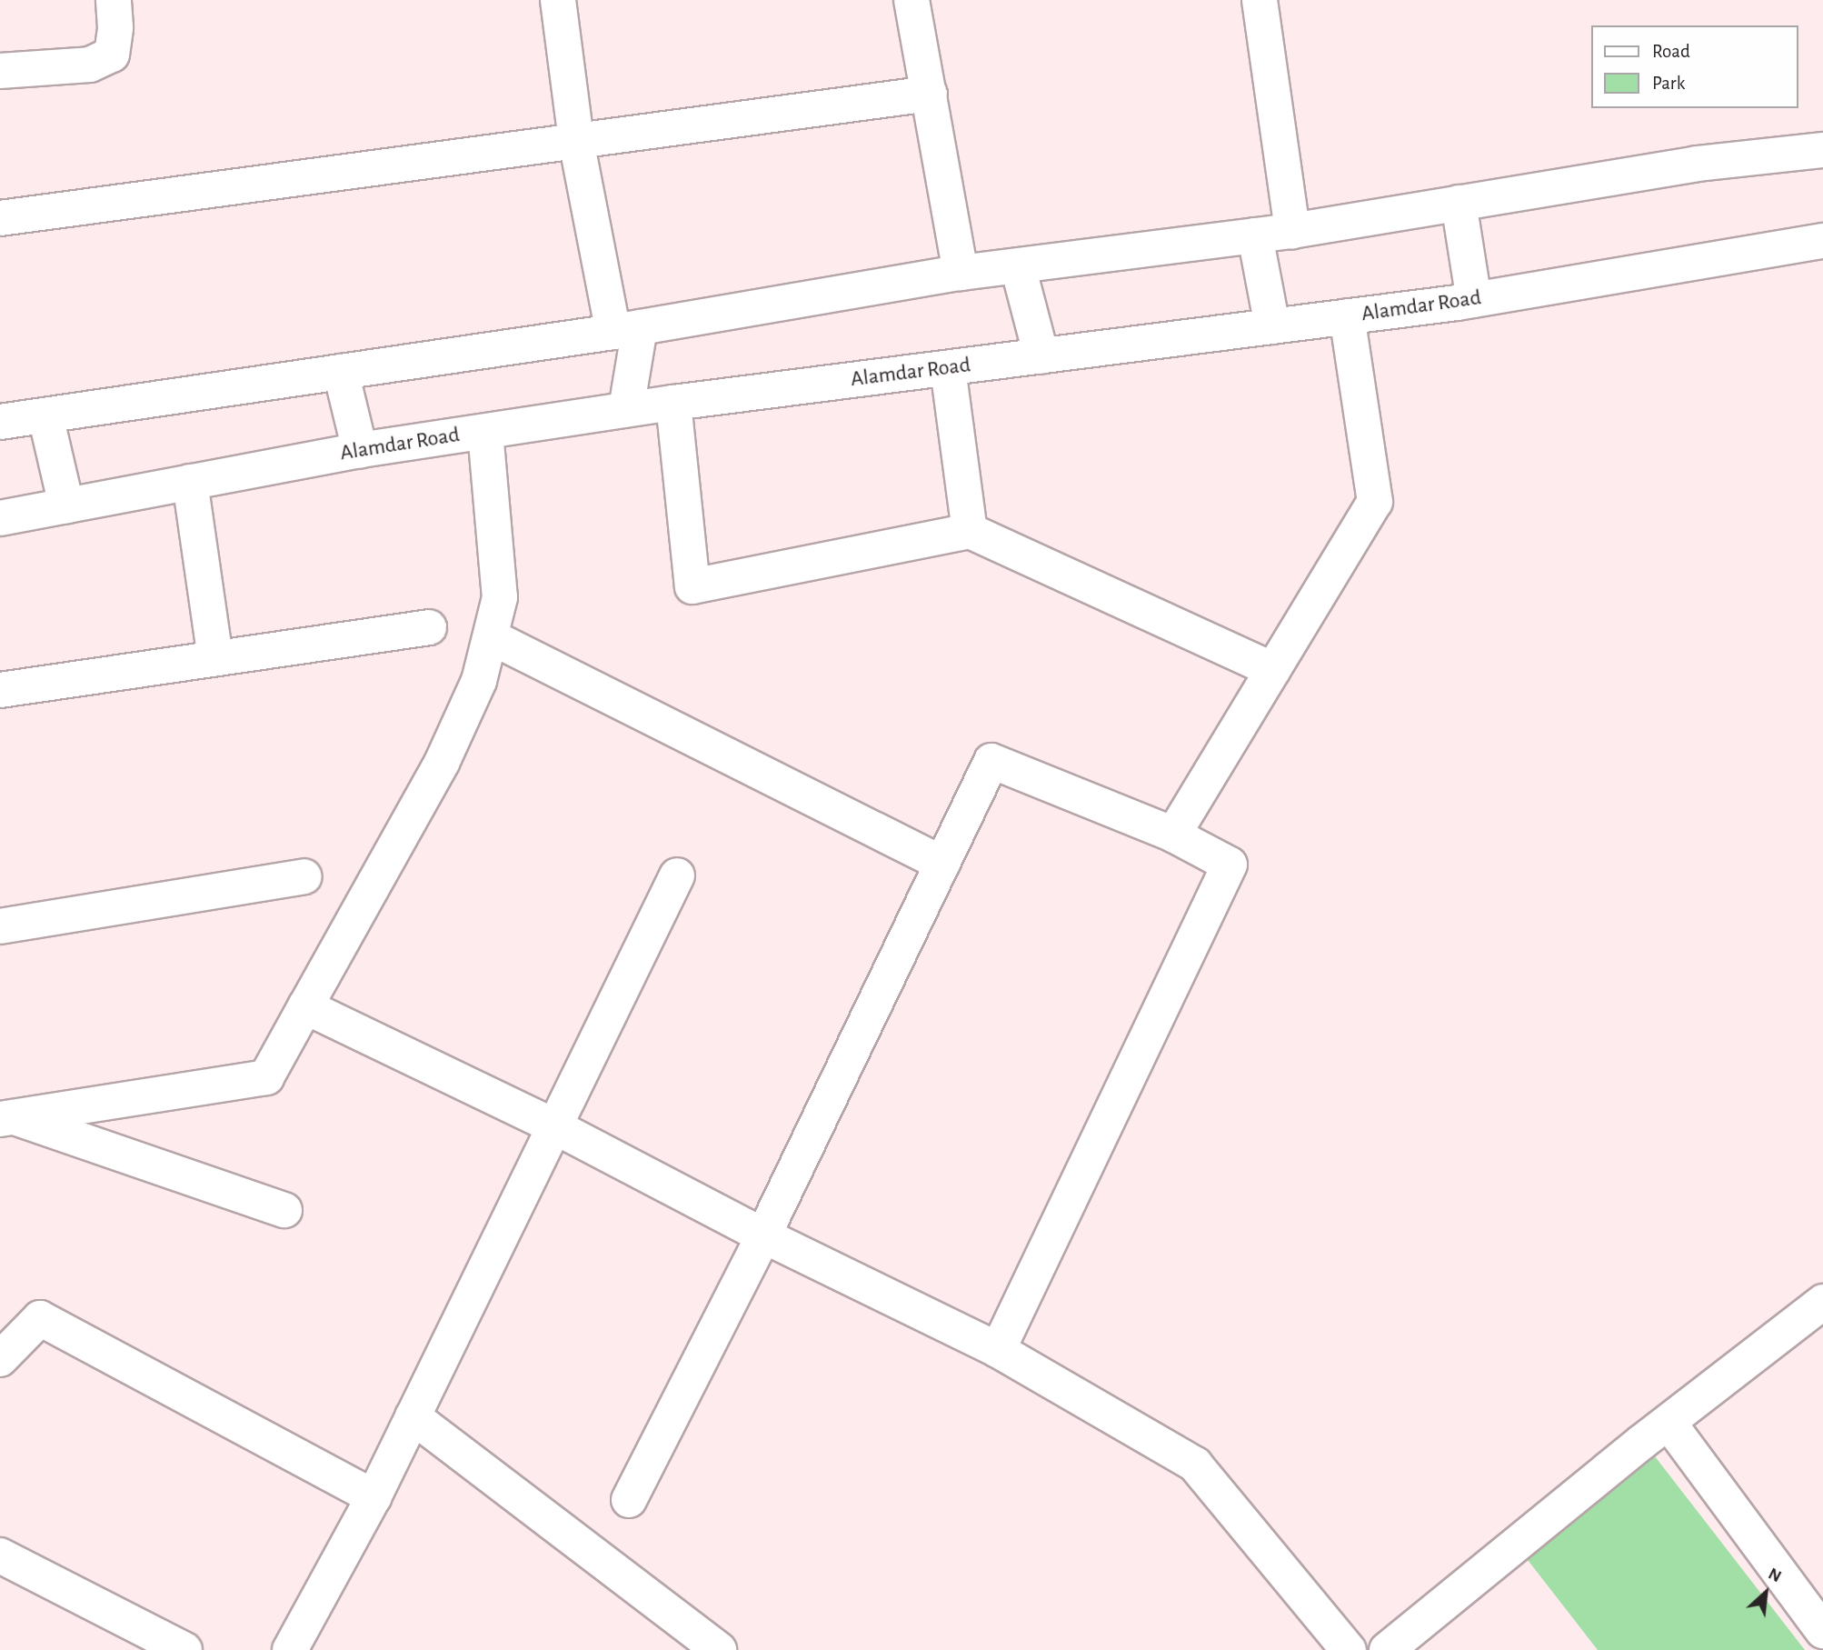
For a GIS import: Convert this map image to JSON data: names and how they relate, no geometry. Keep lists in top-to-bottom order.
{
  "streets": {
    "street": ["Alamdar Road"]
  },
  "legend": ["Road", "Park"],
  "north": "top right"
}
